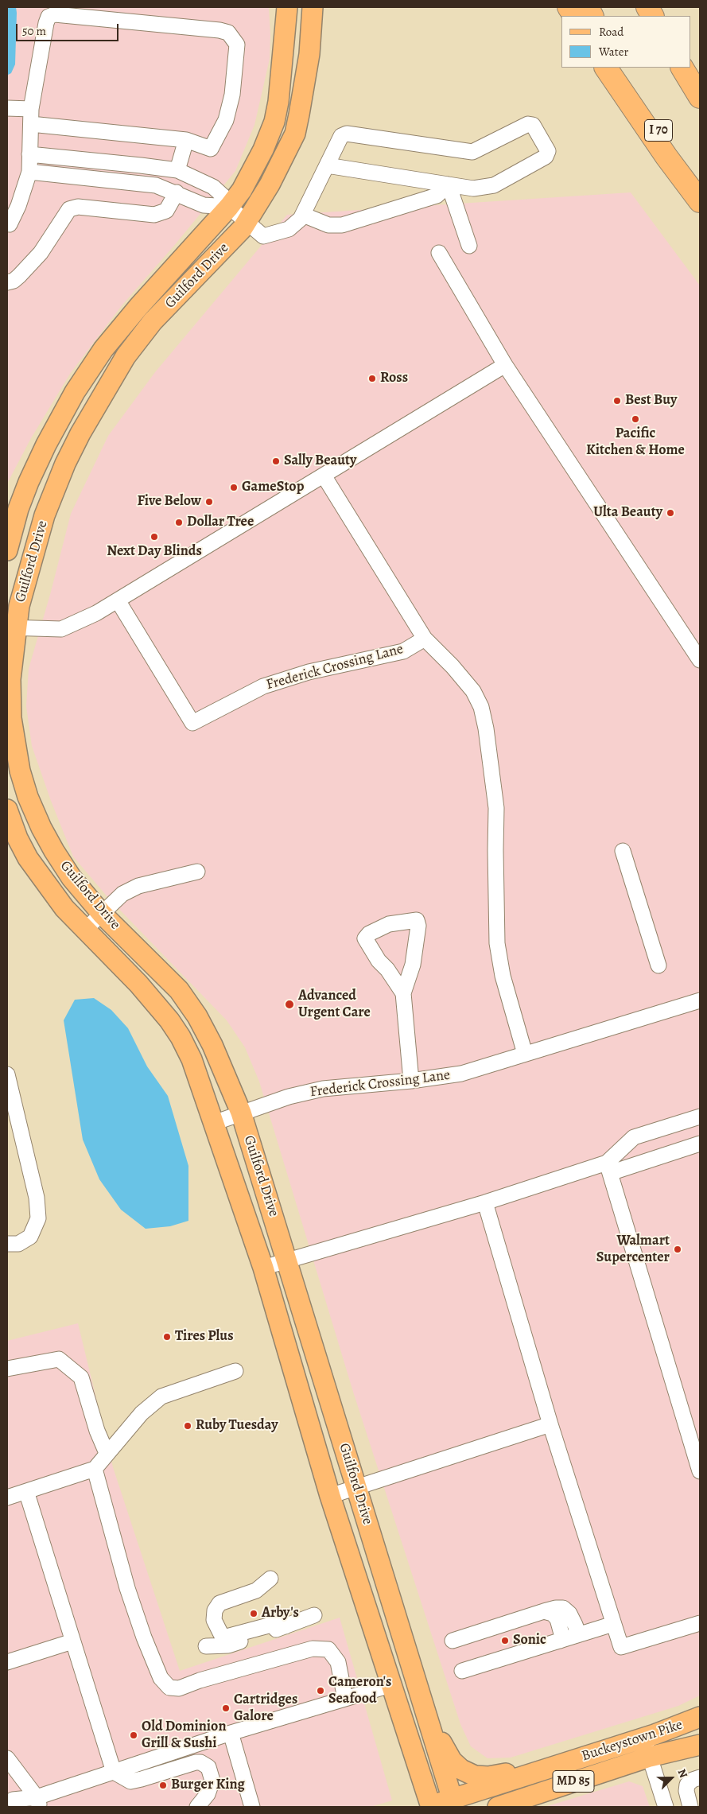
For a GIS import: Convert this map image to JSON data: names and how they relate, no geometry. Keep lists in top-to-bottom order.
{
  "streets": {
    "highway": ["I 70"],
    "main road": ["Guilford Drive", "Buckeystown Pike", "MD 85"],
    "street": ["Frederick Crossing Lane"]
  },
  "crossings": [
    ["Guilford Drive", "Frederick Crossing Lane"],
    ["Guilford Drive", "Buckeystown Pike"]
  ],
  "places": [
    "Ross",
    "Best Buy",
    "Pacific Kitchen & Home",
    "Sally Beauty",
    "GameStop",
    "Five Below",
    "Ulta Beauty",
    "Dollar Tree",
    "Next Day Blinds",
    "Advanced Urgent Care",
    "Walmart Supercenter",
    "Tires Plus",
    "Ruby Tuesday",
    "Arby's",
    "Sonic",
    "Cameron's Seafood",
    "Cartridges Galore",
    "Old Dominion Grill & Sushi",
    "Burger King"
  ],
  "legend": ["Road", "Water"],
  "scale_bar": "50 m",
  "north": "top right"
}
